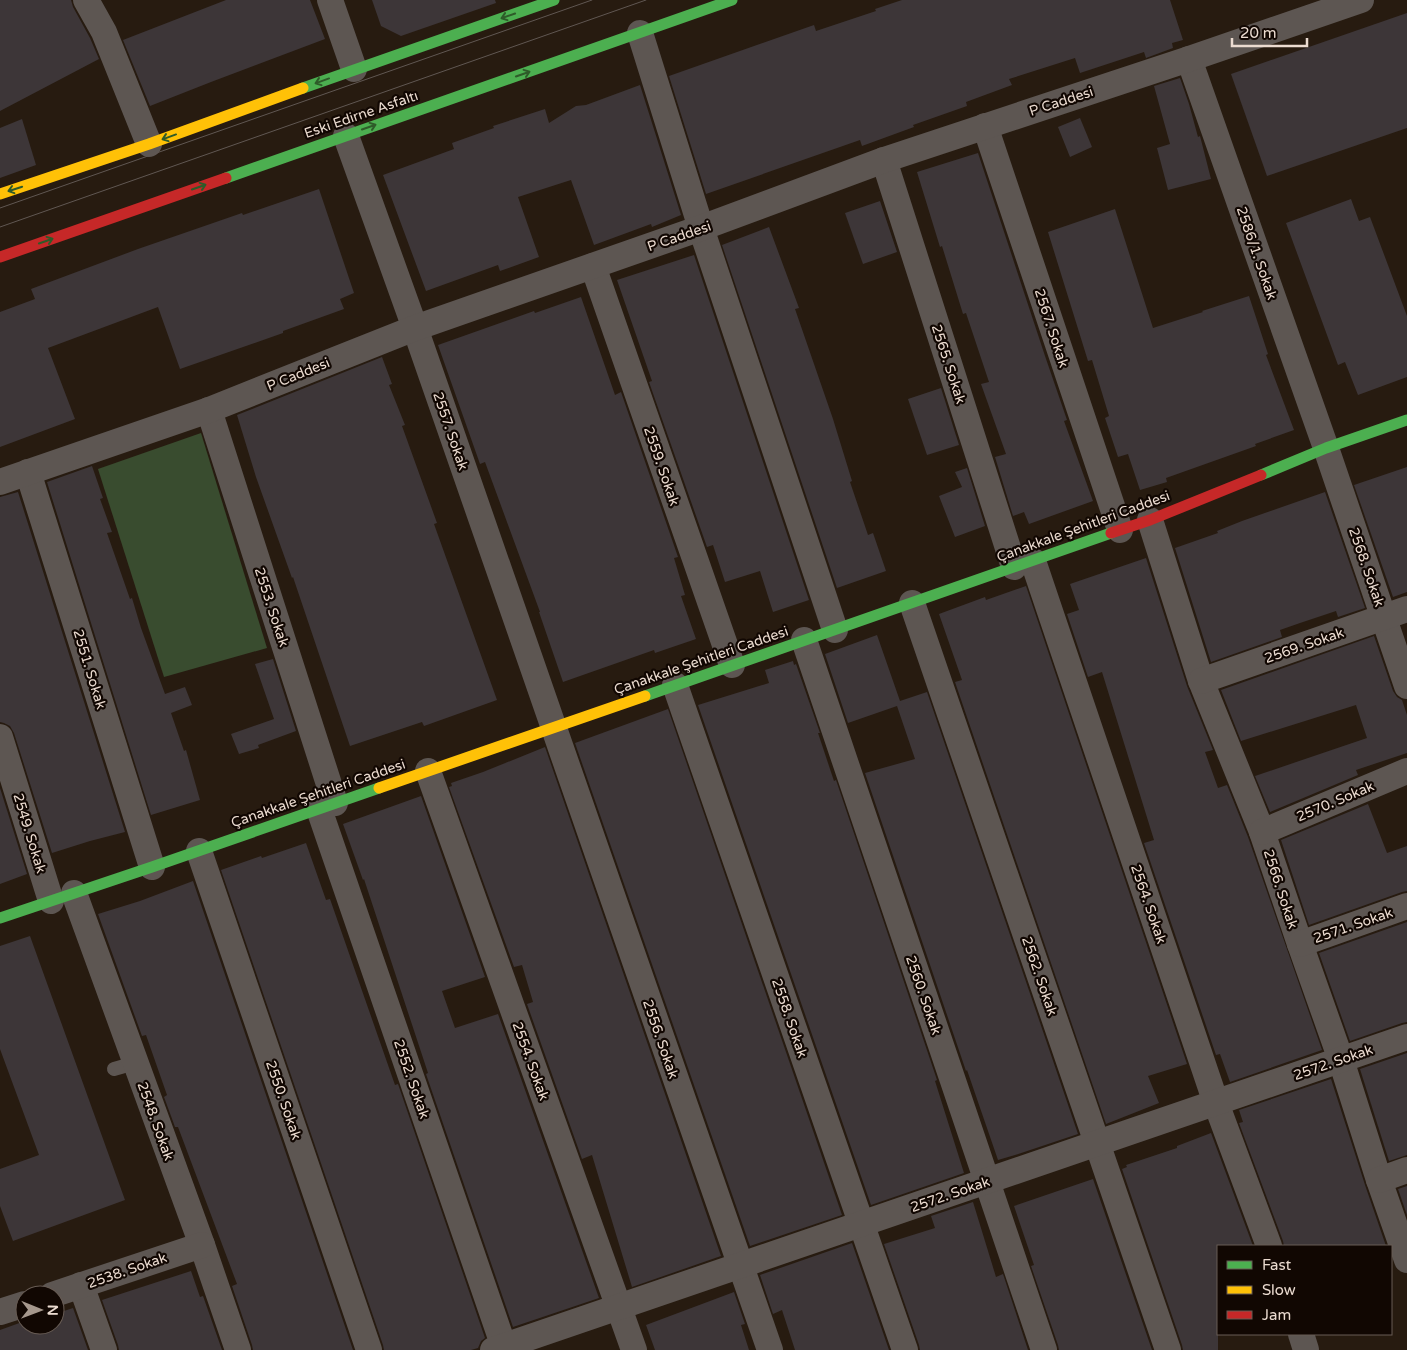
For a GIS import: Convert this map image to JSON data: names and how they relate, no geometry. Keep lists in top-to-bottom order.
{
  "streets": {
    "main road": ["Eski Edirne Asfaltı", "Çanakkale Şehitleri Caddesi"],
    "street": [
      "P Caddesi",
      "2586/1. Sokak",
      "2567. Sokak",
      "2565. Sokak",
      "2557. Sokak",
      "2559. Sokak",
      "2568. Sokak",
      "2553. Sokak",
      "2569. Sokak",
      "2551. Sokak",
      "2570. Sokak",
      "2549. Sokak",
      "2566. Sokak",
      "2564. Sokak",
      "2571. Sokak",
      "2562. Sokak",
      "2560. Sokak",
      "2558. Sokak",
      "2556. Sokak",
      "2554. Sokak",
      "2572. Sokak",
      "2552. Sokak",
      "2550. Sokak",
      "2548. Sokak",
      "2538. Sokak"
    ]
  },
  "crossings": [
    ["P Caddesi", "2586/1. Sokak"],
    ["P Caddesi", "2567. Sokak"],
    ["P Caddesi", "2565. Sokak"],
    ["P Caddesi", "2557. Sokak"],
    ["P Caddesi", "2559. Sokak"],
    ["P Caddesi", "2553. Sokak"],
    ["P Caddesi", "2551. Sokak"],
    ["Eski Edirne Asfaltı", "2557. Sokak"],
    ["2586/1. Sokak", "Çanakkale Şehitleri Caddesi"],
    ["2586/1. Sokak", "2568. Sokak"],
    ["2567. Sokak", "Çanakkale Şehitleri Caddesi"],
    ["2565. Sokak", "Çanakkale Şehitleri Caddesi"],
    ["2565. Sokak", "2564. Sokak"],
    ["2557. Sokak", "Çanakkale Şehitleri Caddesi"],
    ["2557. Sokak", "2556. Sokak"],
    ["2559. Sokak", "Çanakkale Şehitleri Caddesi"],
    ["Çanakkale Şehitleri Caddesi", "2568. Sokak"],
    ["Çanakkale Şehitleri Caddesi", "2553. Sokak"],
    ["Çanakkale Şehitleri Caddesi", "2551. Sokak"],
    ["Çanakkale Şehitleri Caddesi", "2549. Sokak"],
    ["Çanakkale Şehitleri Caddesi", "2566. Sokak"],
    ["Çanakkale Şehitleri Caddesi", "2564. Sokak"],
    ["Çanakkale Şehitleri Caddesi", "2562. Sokak"],
    ["Çanakkale Şehitleri Caddesi", "2560. Sokak"],
    ["Çanakkale Şehitleri Caddesi", "2558. Sokak"],
    ["Çanakkale Şehitleri Caddesi", "2556. Sokak"],
    ["Çanakkale Şehitleri Caddesi", "2554. Sokak"],
    ["Çanakkale Şehitleri Caddesi", "2552. Sokak"],
    ["Çanakkale Şehitleri Caddesi", "2550. Sokak"],
    ["Çanakkale Şehitleri Caddesi", "2548. Sokak"],
    ["2568. Sokak", "2569. Sokak"],
    ["2553. Sokak", "2552. Sokak"],
    ["2569. Sokak", "2566. Sokak"],
    ["2570. Sokak", "2566. Sokak"],
    ["2549. Sokak", "2548. Sokak"],
    ["2566. Sokak", "2571. Sokak"],
    ["2566. Sokak", "2572. Sokak"],
    ["2564. Sokak", "2572. Sokak"],
    ["2562. Sokak", "2572. Sokak"],
    ["2560. Sokak", "2572. Sokak"],
    ["2558. Sokak", "2572. Sokak"],
    ["2556. Sokak", "2572. Sokak"],
    ["2554. Sokak", "2572. Sokak"],
    ["2572. Sokak", "2552. Sokak"],
    ["2548. Sokak", "2538. Sokak"]
  ],
  "legend": ["Fast", "Slow", "Jam"],
  "scale_bar": "20 m",
  "north": "right"
}
